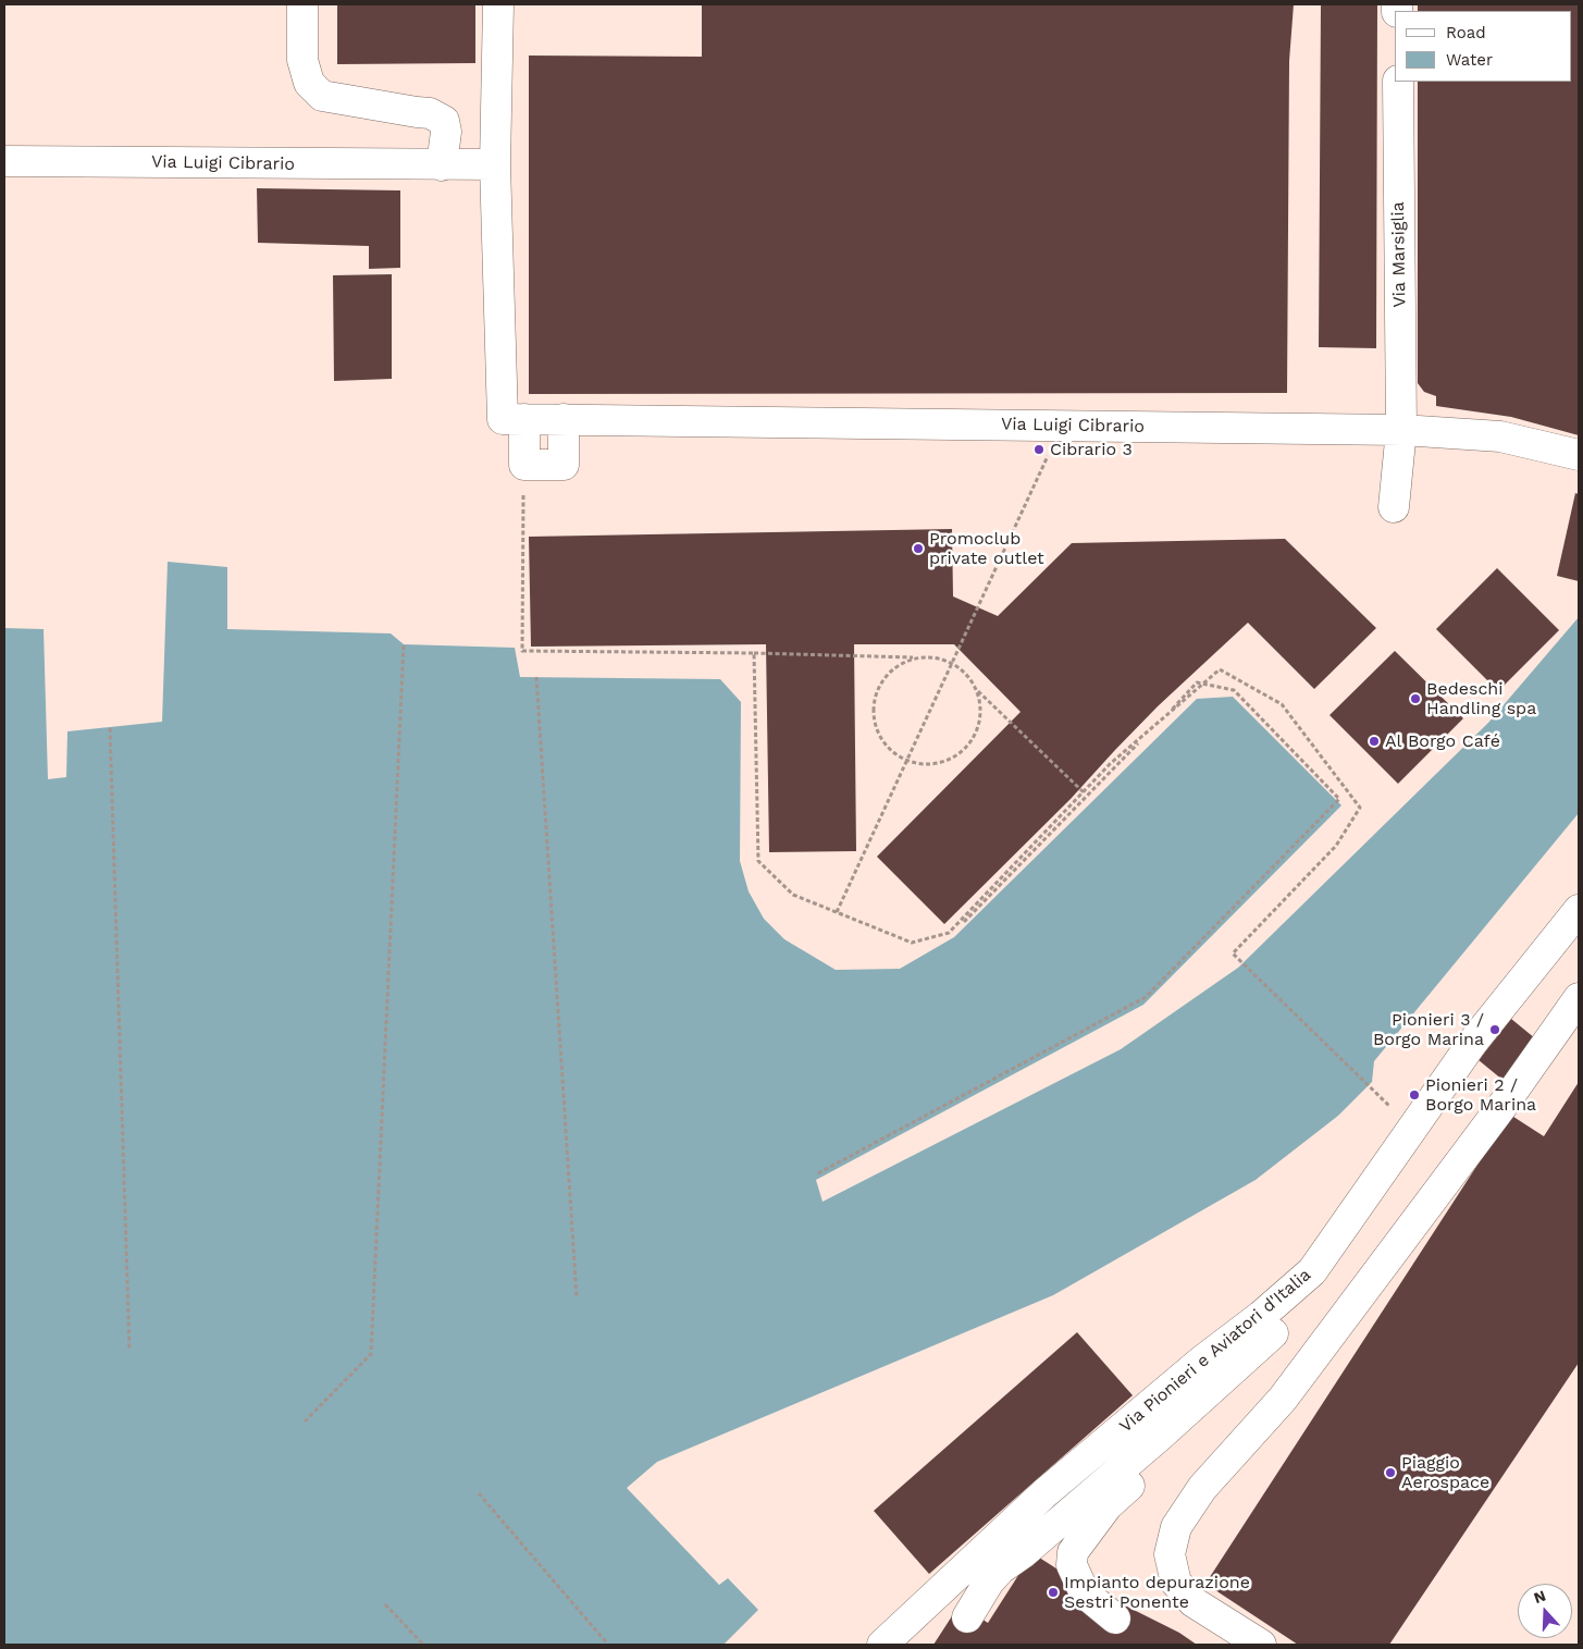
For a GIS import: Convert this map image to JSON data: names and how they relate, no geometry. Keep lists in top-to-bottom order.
{
  "streets": {
    "street": ["Via Luigi Cibrario", "Via Marsiglia", "Via Pionieri e Aviatori d'Italia"]
  },
  "crossings": [
    ["Via Luigi Cibrario", "Via Marsiglia"]
  ],
  "places": [
    "Cibrario 3",
    "Promoclub private outlet",
    "Bedeschi Handling spa",
    "Al Borgo Café",
    "Pionieri 3 / Borgo Marina",
    "Pionieri 2 / Borgo Marina",
    "Piaggio Aerospace",
    "Impianto depurazione Sestri Ponente"
  ],
  "legend": ["Road", "Water"],
  "north": "top"
}
